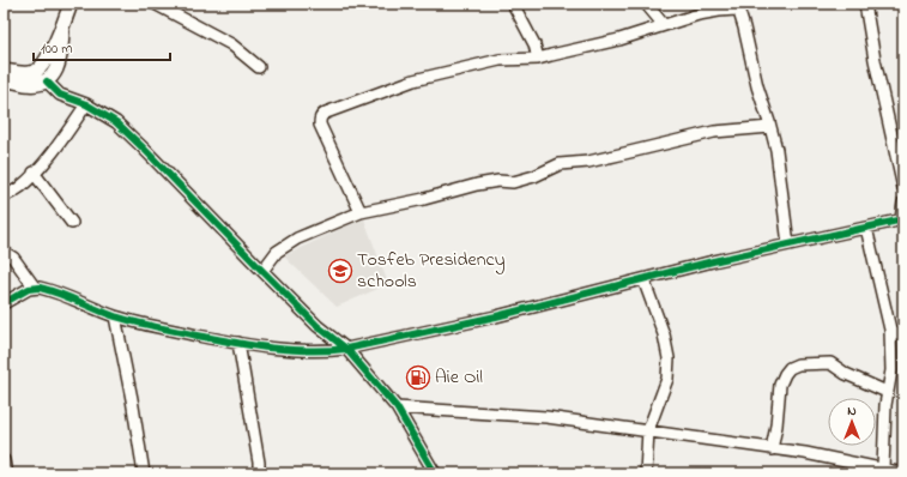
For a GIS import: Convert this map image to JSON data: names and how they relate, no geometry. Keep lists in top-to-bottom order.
{
  "places": {
    "school or university": ["Tosfeb Presidency schools"],
    "fuel station": ["Aie Oil"]
  },
  "scale_bar": "100 m",
  "north": "top"
}
